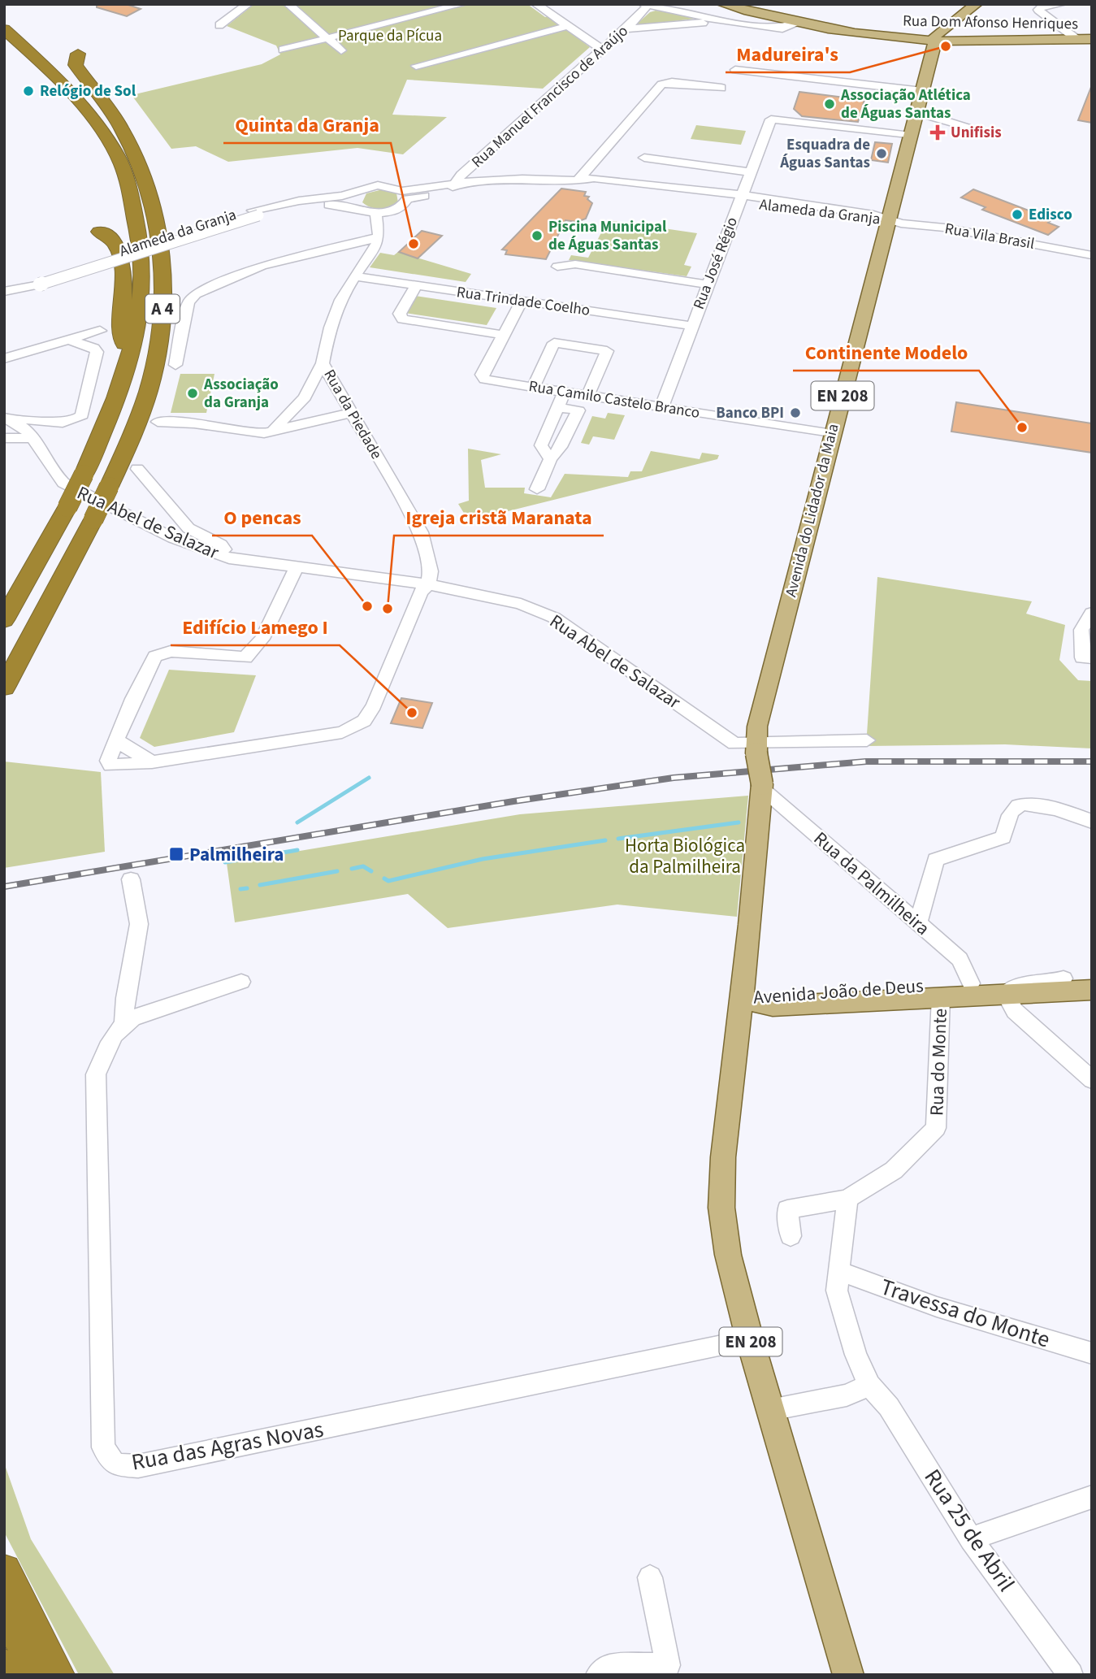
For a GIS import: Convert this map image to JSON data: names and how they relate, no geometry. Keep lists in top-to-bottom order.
{
  "streets": {
    "highway": ["A 4"],
    "main road": [
      "Rua Dom Afonso Henriques",
      "EN 208",
      "Avenida do Lidador da Maia",
      "Avenida João de Deus"
    ],
    "street": [
      "Rua Manuel Francisco de Araújo",
      "Alameda da Granja",
      "Rua Vila Brasil",
      "Rua José Régio",
      "Rua Trindade Coelho",
      "Rua Camilo Castelo Branco",
      "Rua da Piedade",
      "Rua Abel de Salazar",
      "Rua da Palmilheira",
      "Rua do Monte",
      "Travessa do Monte",
      "Rua das Agras Novas",
      "Rua 25 de Abril"
    ]
  },
  "crossings": [
    ["Rua Dom Afonso Henriques", "Avenida do Lidador da Maia"],
    ["Rua Manuel Francisco de Araújo", "Alameda da Granja"],
    ["Alameda da Granja", "Rua Vila Brasil"],
    ["Alameda da Granja", "Rua José Régio"],
    ["Alameda da Granja", "Avenida do Lidador da Maia"],
    ["Rua Vila Brasil", "Avenida do Lidador da Maia"],
    ["Rua José Régio", "Rua Trindade Coelho"],
    ["Rua José Régio", "Rua Camilo Castelo Branco"],
    ["Rua José Régio", "Avenida do Lidador da Maia"],
    ["Rua Trindade Coelho", "Rua Camilo Castelo Branco"],
    ["Rua Trindade Coelho", "Rua da Piedade"],
    ["EN 208", "Avenida do Lidador da Maia"],
    ["EN 208", "Rua da Palmilheira"],
    ["EN 208", "Avenida João de Deus"],
    ["EN 208", "Rua das Agras Novas"],
    ["Rua Camilo Castelo Branco", "Avenida do Lidador da Maia"],
    ["Rua da Piedade", "Rua Abel de Salazar"],
    ["Avenida do Lidador da Maia", "Rua Abel de Salazar"],
    ["Avenida do Lidador da Maia", "Rua da Palmilheira"],
    ["Rua da Palmilheira", "Avenida João de Deus"],
    ["Avenida João de Deus", "Rua do Monte"]
  ],
  "parks": ["Parque da Pícua", "Horta Biológica da Palmilheira"],
  "places": {
    "other": [
      "Madureira's",
      "Relógio de Sol",
      "Associação Atlética de Águas Santas",
      "Esquadra de Águas Santas",
      "Edisco",
      "Piscina Municipal de Águas Santas",
      "Quinta da Granja",
      "Associação da Granja",
      "Banco BPI",
      "Continente Modelo",
      "O pencas",
      "Igreja cristã Maranata",
      "Edifício Lamego I"
    ],
    "health": ["Unifisis"],
    "transit": ["Palmilheira"]
  }
}
